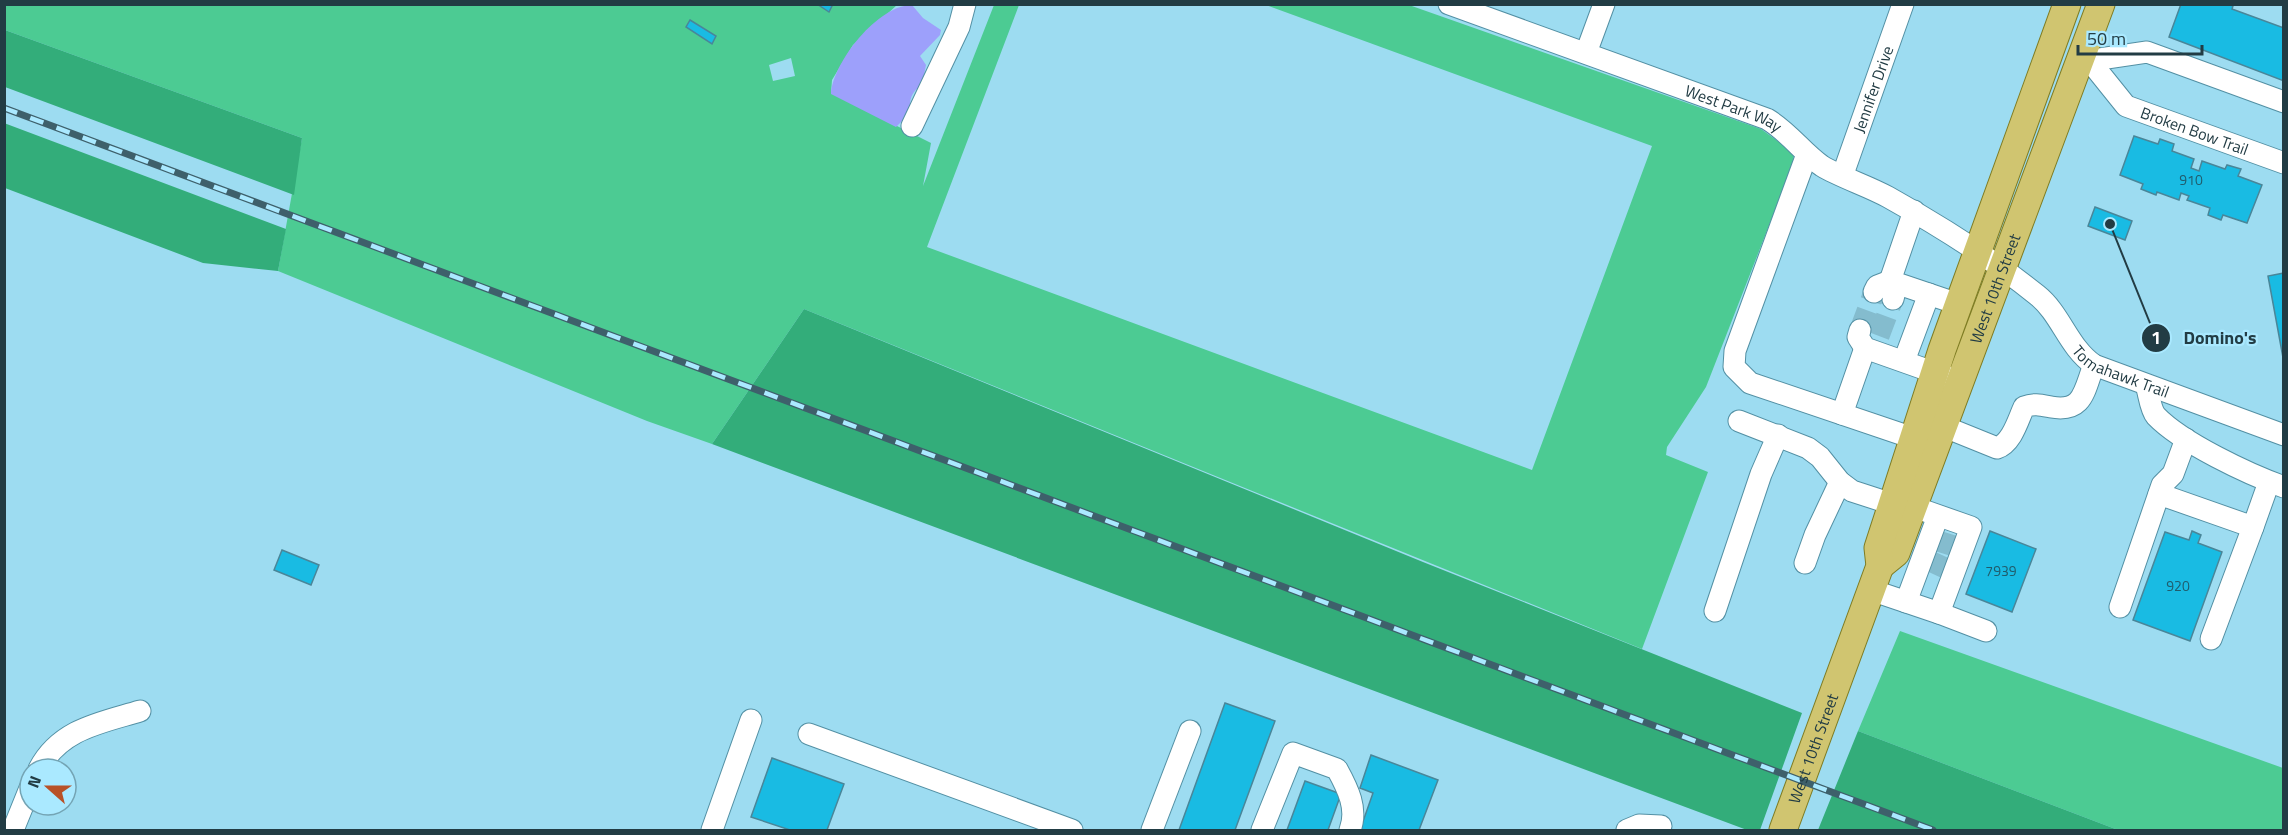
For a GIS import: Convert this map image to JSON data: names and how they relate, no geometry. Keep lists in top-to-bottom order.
{
  "streets": {
    "main road": ["West 10th Street"],
    "street": [
      "Jennifer Drive",
      "West Park Way",
      "Broken Bow Trail",
      "Tomahawk Trail"
    ]
  },
  "crossings": [
    ["Jennifer Drive", "West Park Way"],
    ["West Park Way", "West 10th Street"],
    ["West Park Way", "Tomahawk Trail"],
    ["Broken Bow Trail", "West 10th Street"],
    ["West 10th Street", "Tomahawk Trail"]
  ],
  "places": ["Domino's"],
  "house_numbers": ["910", "7939", "920"],
  "scale_bar": "50 m",
  "north": "left"
}
